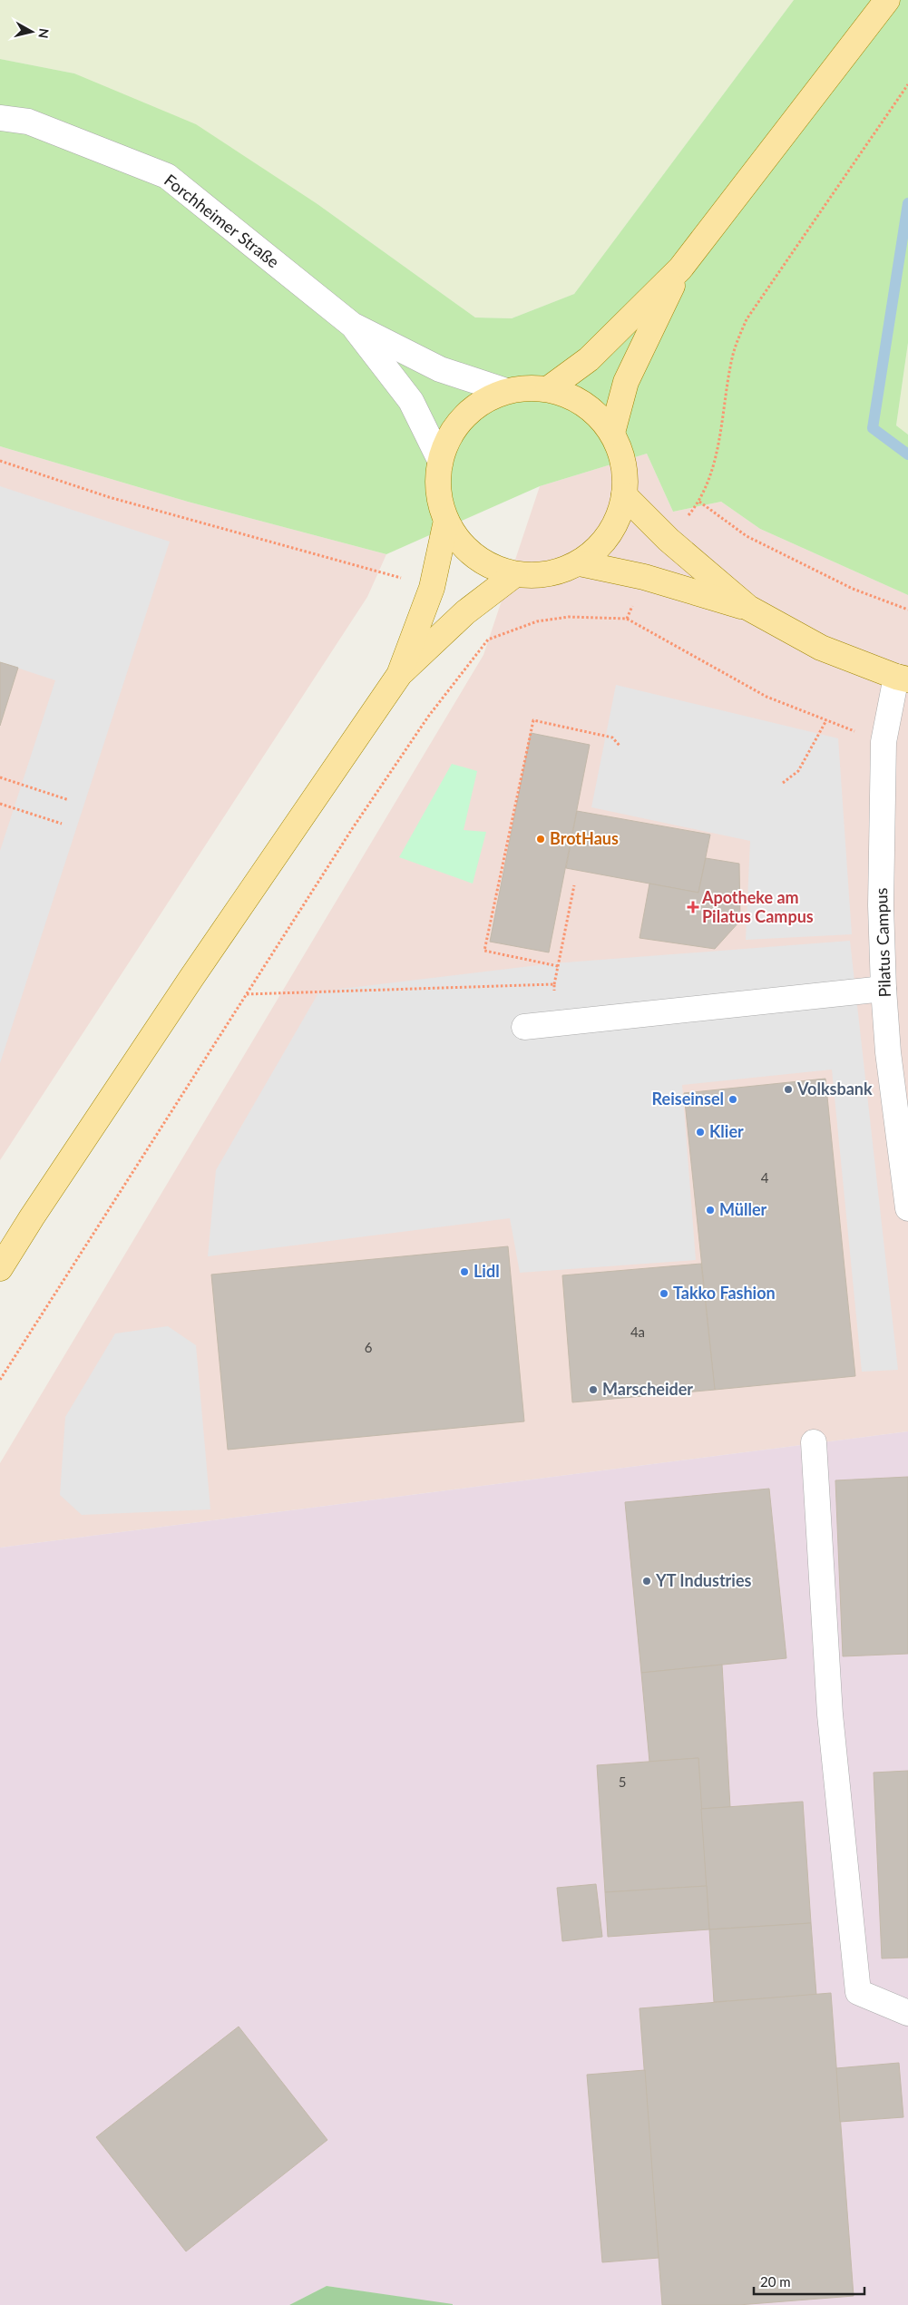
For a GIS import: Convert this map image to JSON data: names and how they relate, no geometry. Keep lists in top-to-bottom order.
{
  "streets": {
    "street": ["Forchheimer Straße", "Pilatus Campus"]
  },
  "places": {
    "other": [
      "BrotHaus",
      "Volksbank",
      "Reiseinsel",
      "Klier",
      "Müller",
      "Lidl",
      "Takko Fashion",
      "Marscheider",
      "YT Industries"
    ],
    "health": ["Apotheke am Pilatus Campus"]
  },
  "house_numbers": [
    "4",
    "4a",
    "6",
    "5"
  ],
  "scale_bar": "20 m",
  "north": "right"
}
